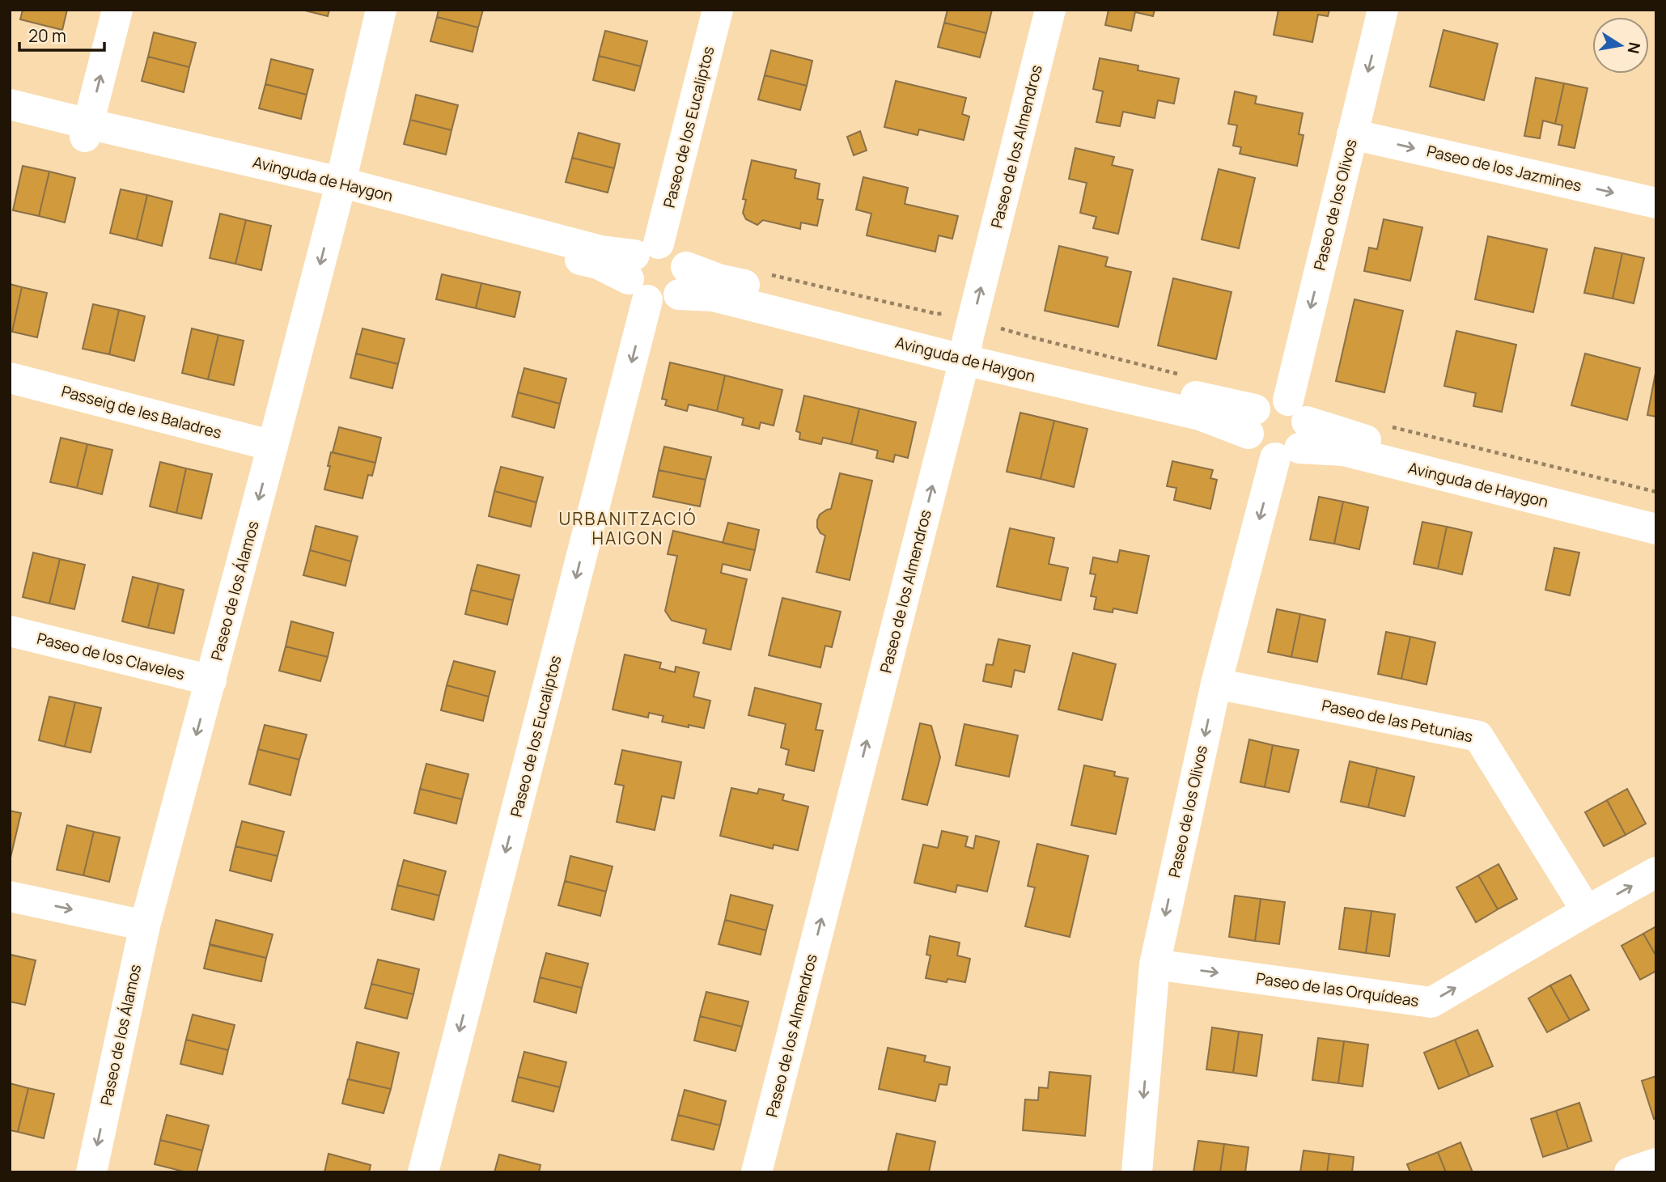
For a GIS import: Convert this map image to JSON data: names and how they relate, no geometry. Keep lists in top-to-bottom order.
{
  "streets": {
    "street": [
      "Paseo de los Eucaliptos",
      "Paseo de los Almendros",
      "Paseo de los Jazmines",
      "Avinguda de Haygon",
      "Paseo de los Olivos",
      "Passeig de les Baladres",
      "Paseo de los Álamos",
      "Paseo de los Claveles",
      "Paseo de las Petunias",
      "Paseo de las Orquídeas"
    ]
  },
  "crossings": [
    ["Paseo de los Eucaliptos", "Avinguda de Haygon"],
    ["Paseo de los Almendros", "Avinguda de Haygon"],
    ["Paseo de los Jazmines", "Paseo de los Olivos"],
    ["Avinguda de Haygon", "Paseo de los Olivos"],
    ["Avinguda de Haygon", "Paseo de los Álamos"],
    ["Paseo de los Olivos", "Paseo de las Petunias"],
    ["Paseo de los Olivos", "Paseo de las Orquídeas"],
    ["Passeig de les Baladres", "Paseo de los Álamos"],
    ["Paseo de los Álamos", "Paseo de los Claveles"],
    ["Paseo de las Petunias", "Paseo de las Orquídeas"]
  ],
  "one_way": [
    "Paseo de los Eucaliptos",
    "Paseo de los Almendros",
    "Paseo de los Jazmines",
    "Paseo de los Olivos",
    "Paseo de los Álamos",
    "Paseo de las Orquídeas"
  ],
  "districts": ["URBANITZACIÓ HAIGON"],
  "scale_bar": "20 m",
  "north": "right"
}
